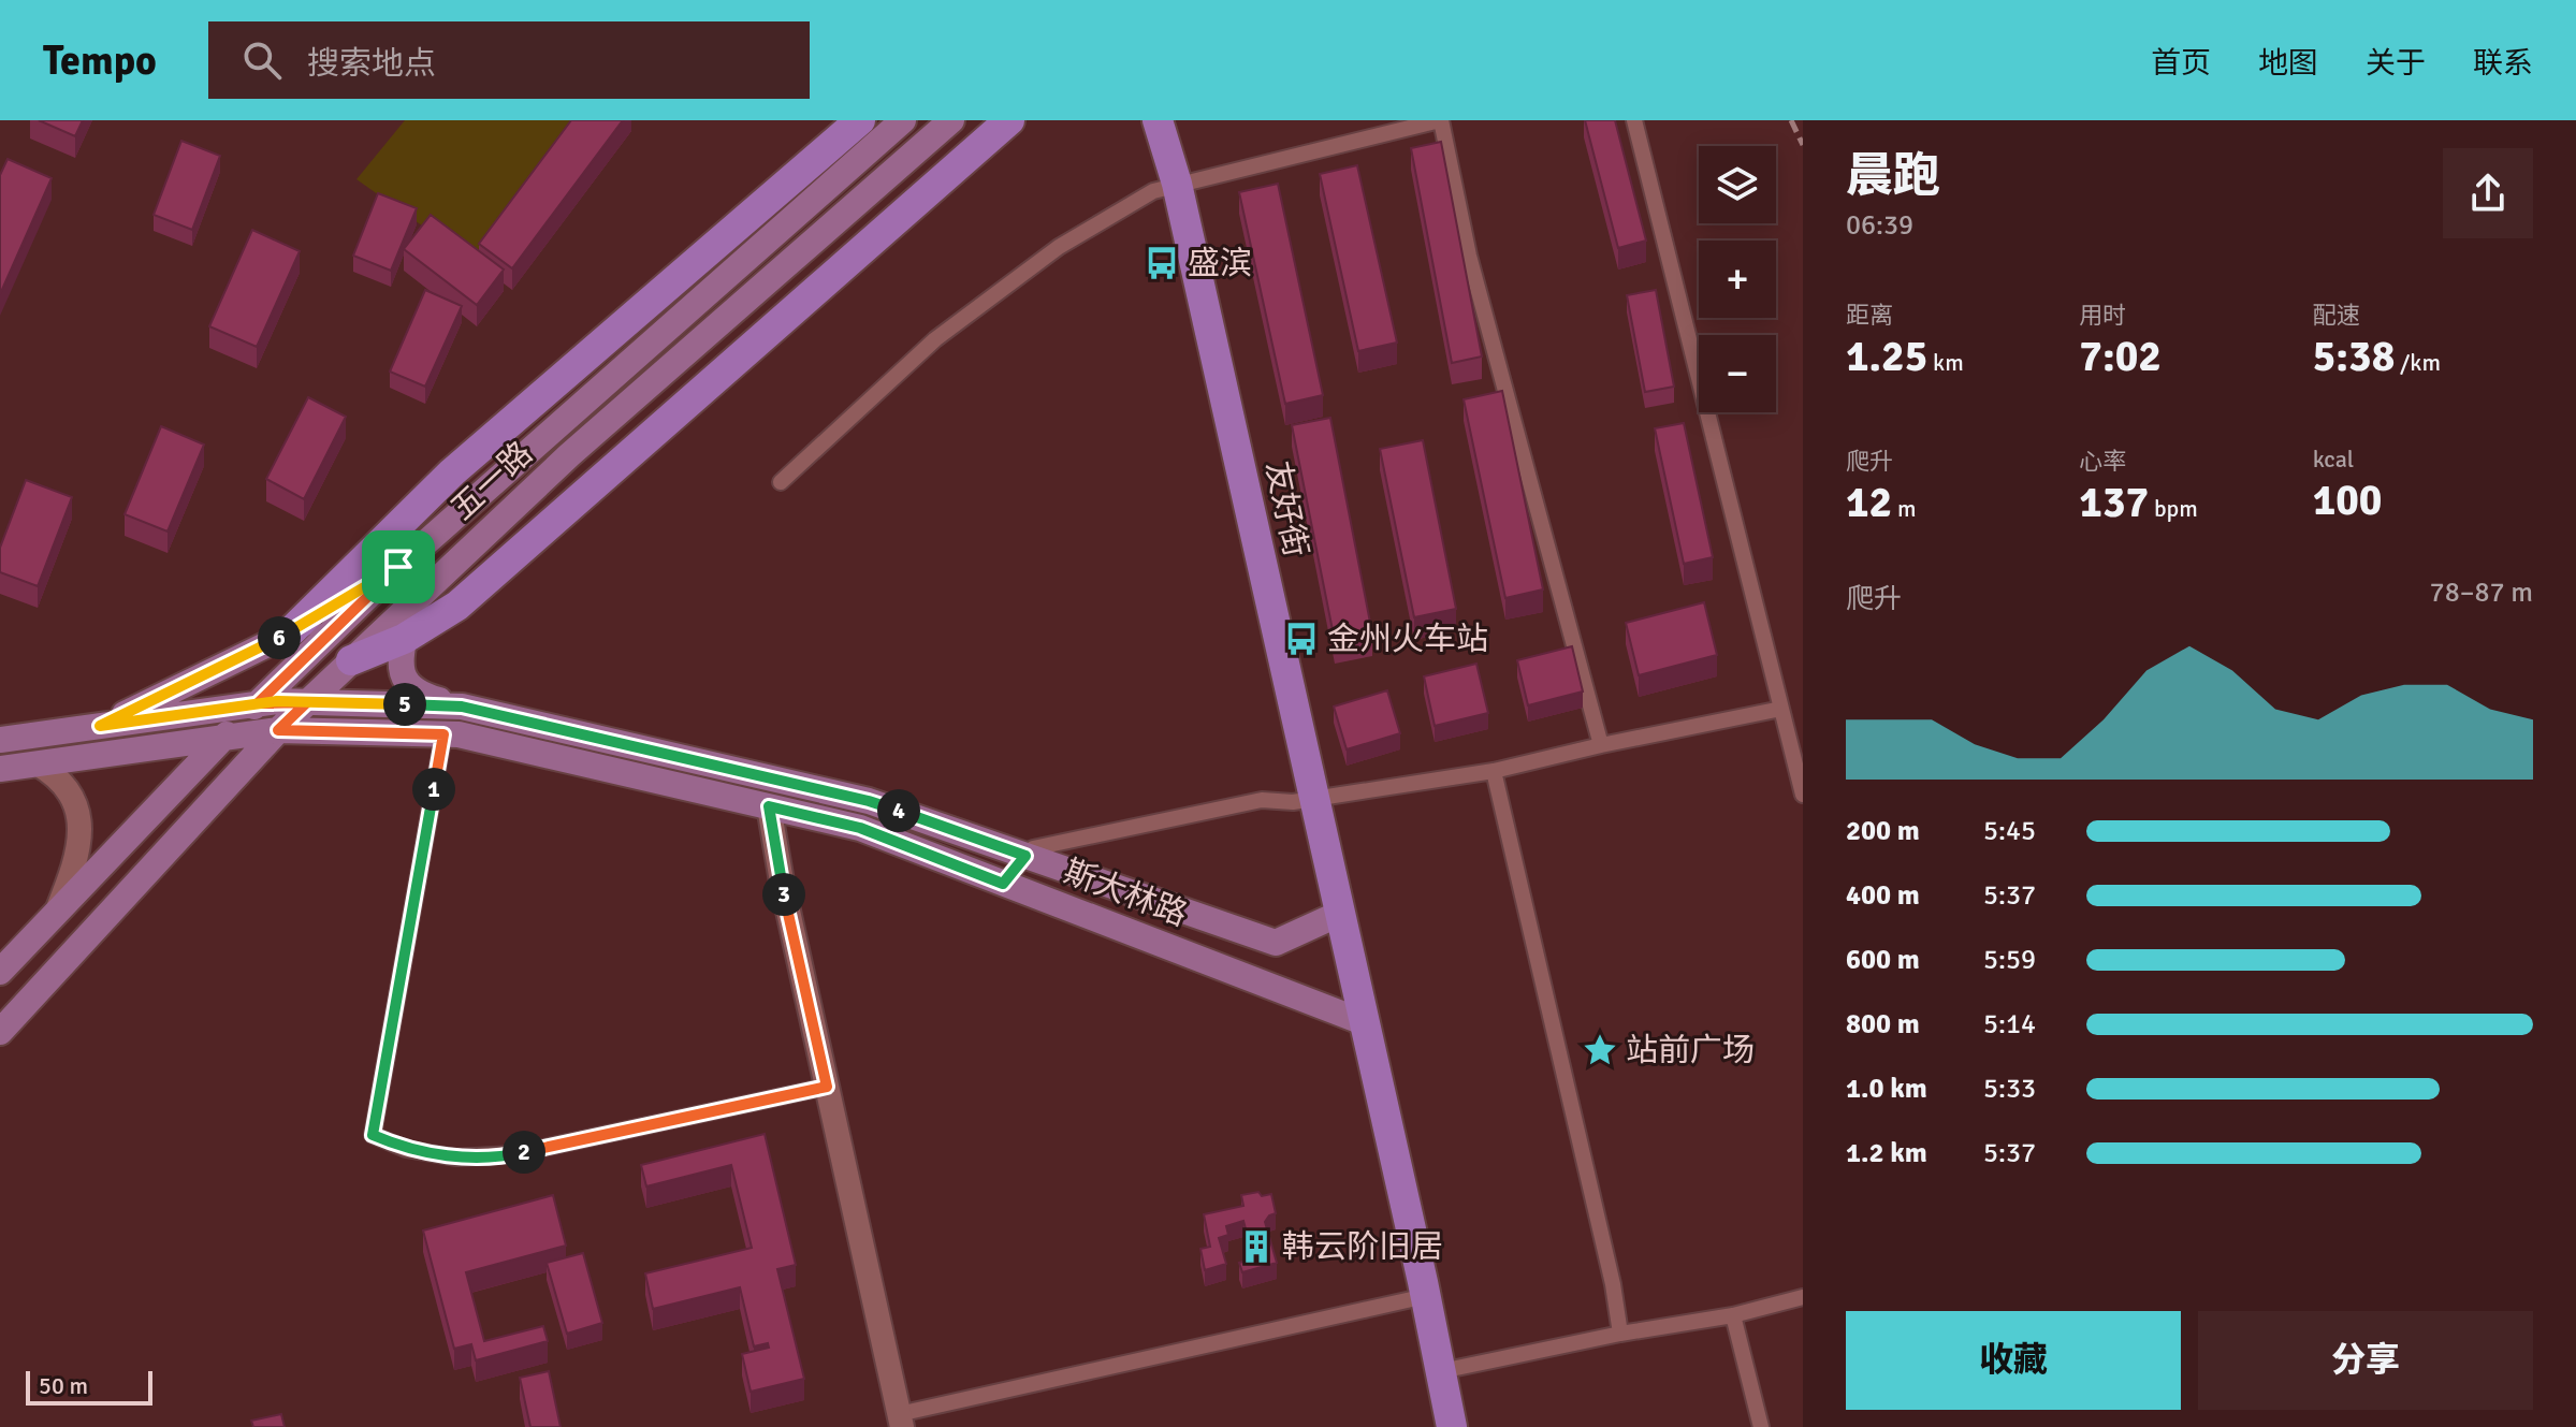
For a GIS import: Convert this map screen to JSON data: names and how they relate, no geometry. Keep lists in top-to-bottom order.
{
  "streets": {
    "highway": ["友好街"],
    "main road": ["五一路", "斯大林路"]
  },
  "crossings": [
    ["五一路", "斯大林路"],
    ["友好街", "斯大林路"]
  ],
  "places": {
    "bus stop": ["盛滨", "金州火车站"],
    "place": ["站前广场"],
    "building": ["韩云阶旧居"]
  },
  "scale_bar": "50 m",
  "page": {
    "header": "Tempo",
    "search": "搜索地点",
    "nav": [
      "首页",
      "地图",
      "关于",
      "联系"
    ],
    "heading": ["晨跑", "06:39"],
    "map_buttons": ["+", "−"],
    "stats": [
      ["距离", "1.25 km"],
      ["用时", "7:02"],
      ["配速", "5:38 /km"],
      ["爬升", "12 m"],
      ["心率", "137 bpm"],
      ["kcal", "100"]
    ],
    "chart": ["爬升", "78–87 m"],
    "pins": [
      "6",
      "5",
      "1",
      "4",
      "3",
      "2"
    ],
    "list": [
      {
        "name": "200 m",
        "note": "5:45"
      },
      {
        "name": "400 m",
        "note": "5:37"
      },
      {
        "name": "600 m",
        "note": "5:59"
      },
      {
        "name": "800 m",
        "note": "5:14"
      },
      {
        "name": "1.0 km",
        "note": "5:33"
      },
      {
        "name": "1.2 km",
        "note": "5:37"
      }
    ],
    "buttons": ["收藏", "分享"],
    "scale": "50 m"
  }
}
